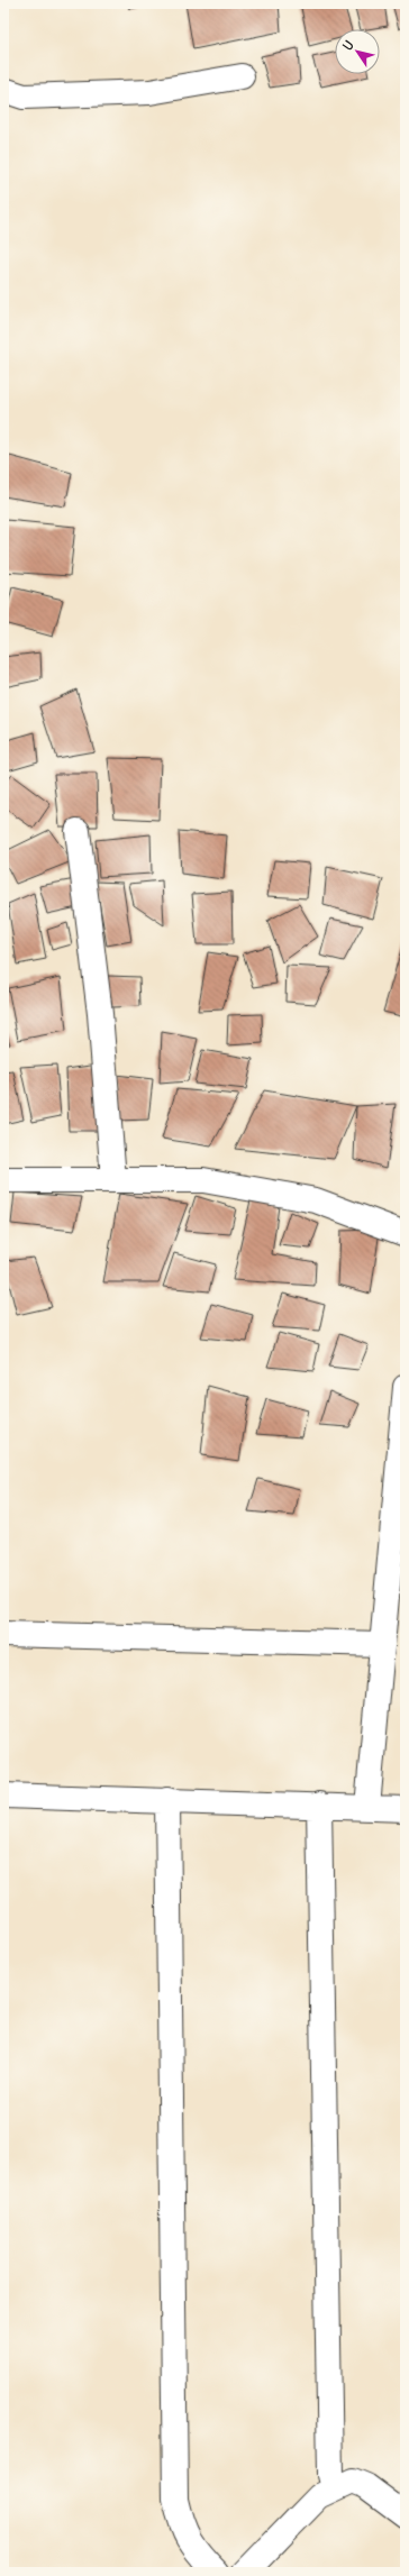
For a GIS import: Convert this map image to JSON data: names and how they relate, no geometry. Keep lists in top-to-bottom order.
{
  "north": "top left"
}
